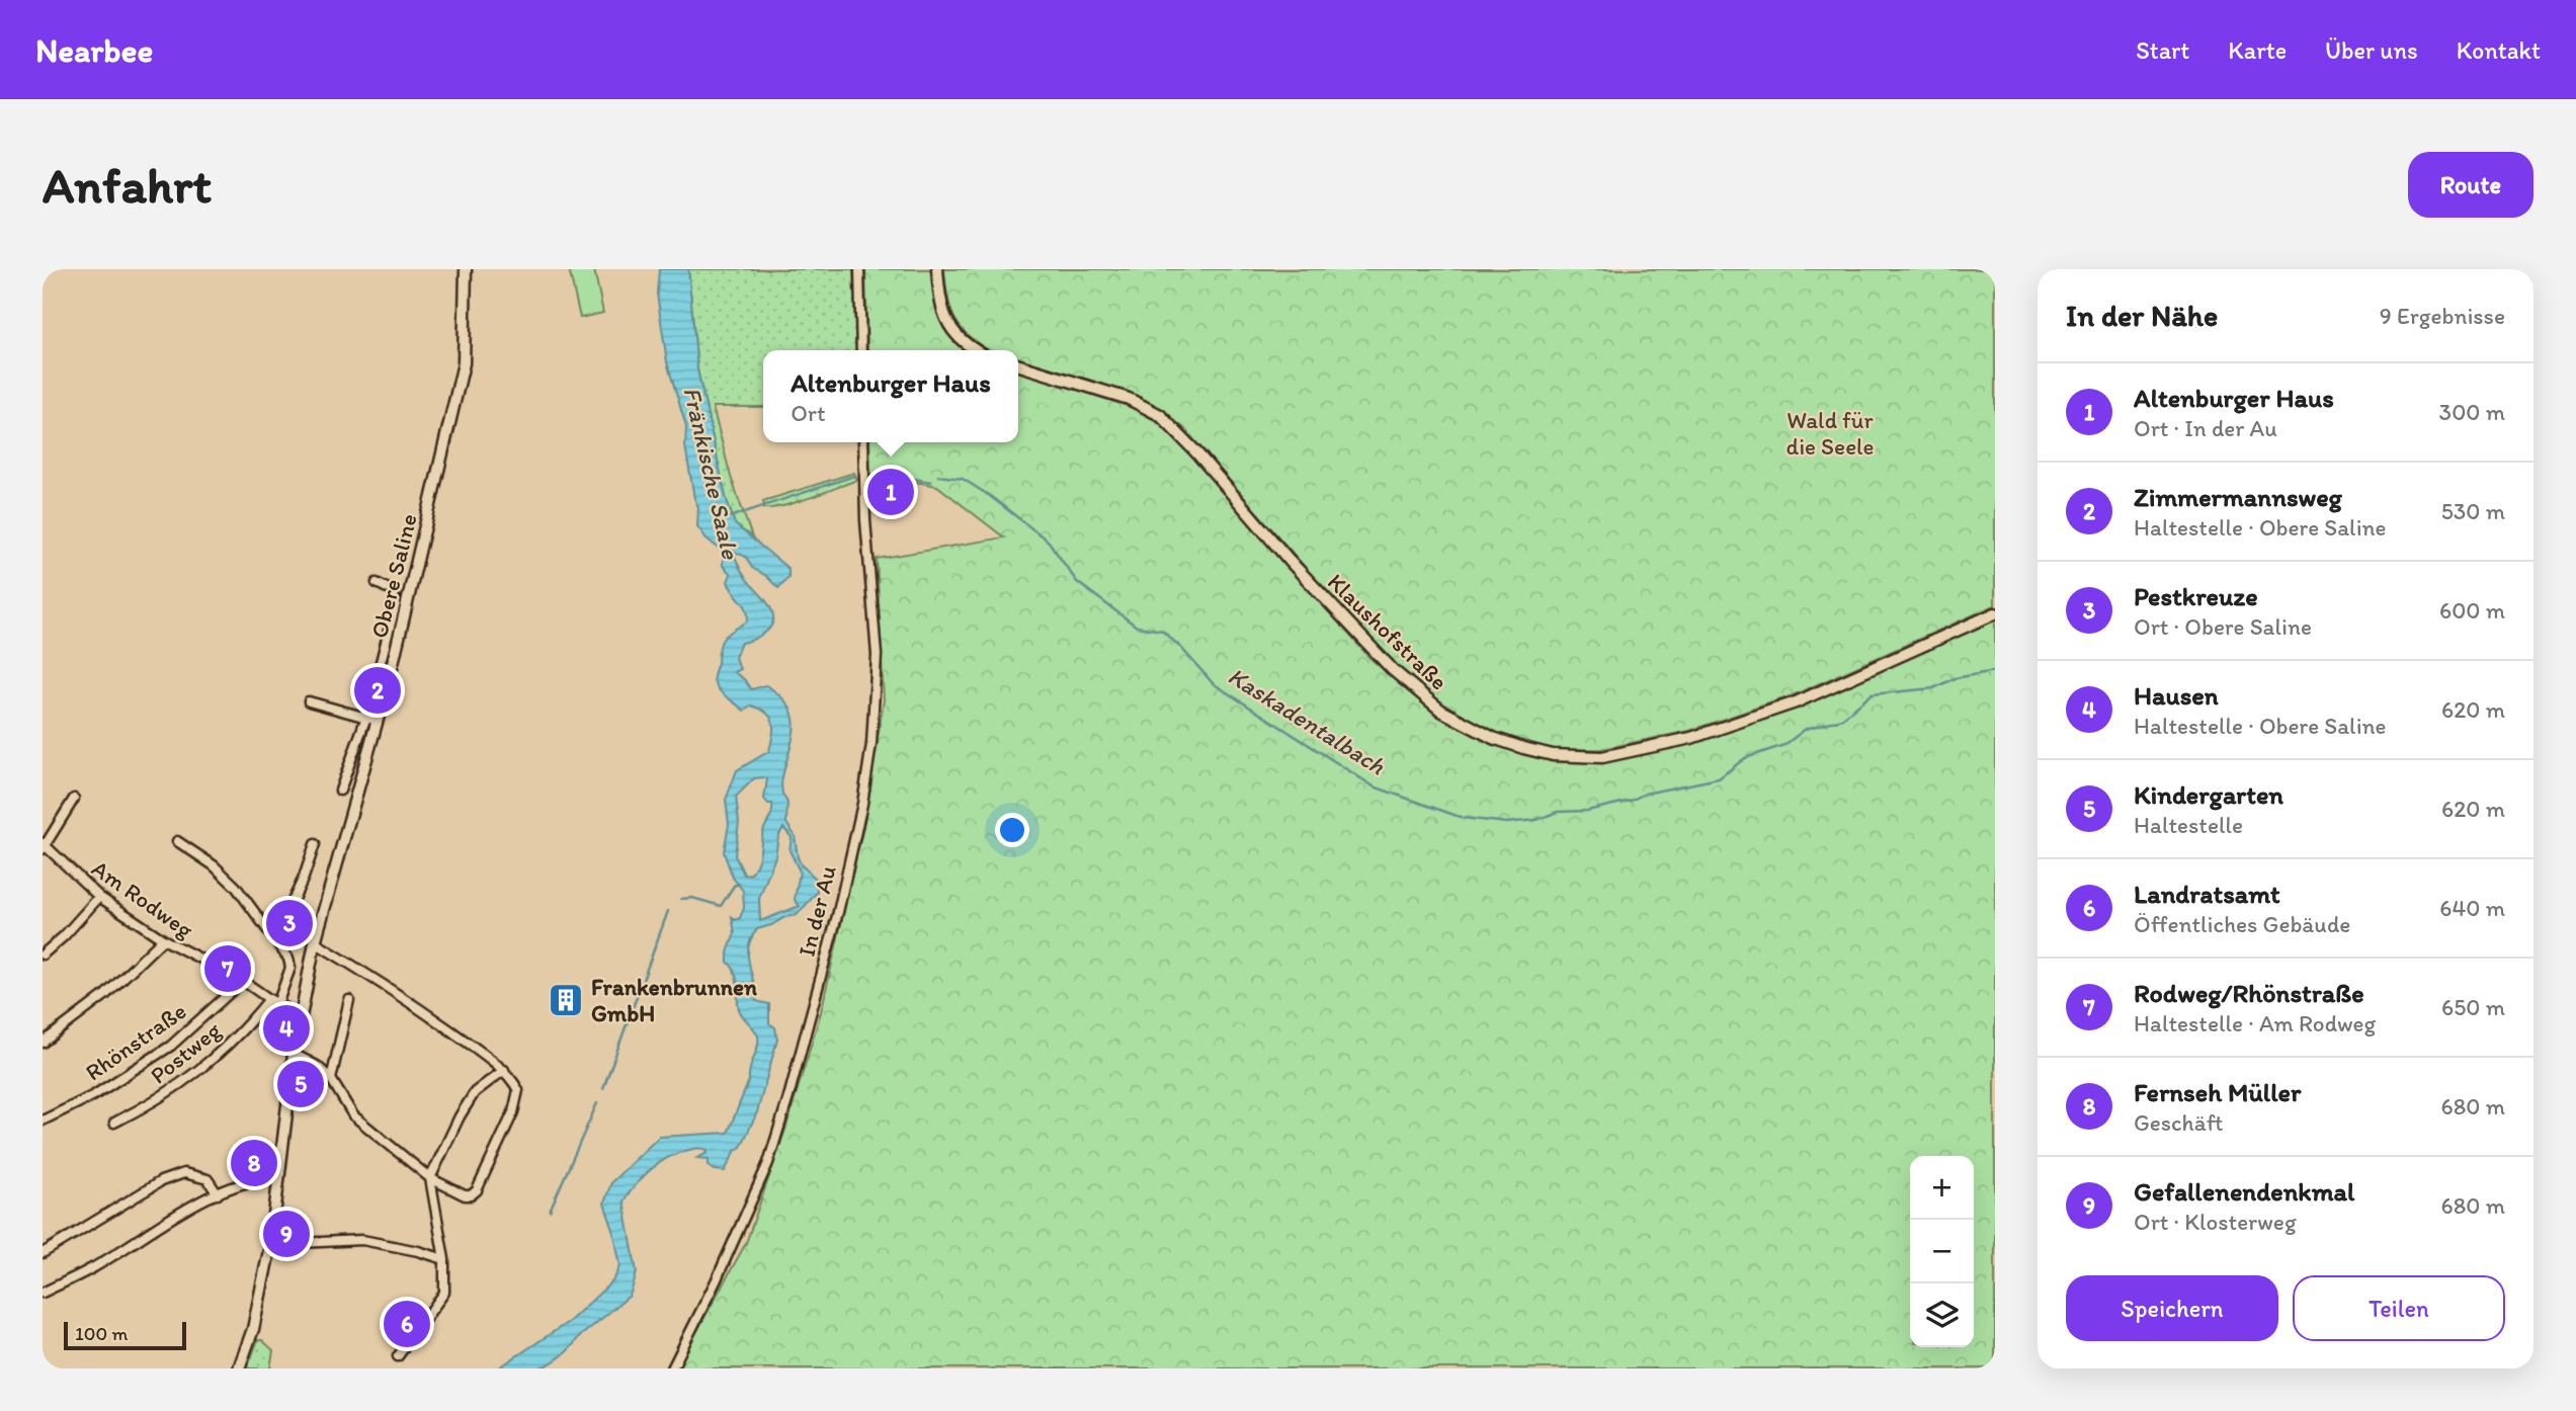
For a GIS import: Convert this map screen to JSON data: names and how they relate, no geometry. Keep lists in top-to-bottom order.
{
  "streets": {
    "main road": ["Obere Saline", "Klaushofstraße"],
    "street": [
      "Am Rodweg",
      "In der Au",
      "Rhönstraße",
      "Postweg"
    ]
  },
  "crossings": [
    ["Obere Saline", "Am Rodweg"],
    ["Am Rodweg", "Rhönstraße"],
    ["Am Rodweg", "Postweg"]
  ],
  "water": ["Fränkische Saale", "Kaskadentalbach"],
  "parks": ["Wald für die Seele"],
  "places": {
    "building": ["Frankenbrunnen GmbH"]
  },
  "scale_bar": "100 m",
  "page": {
    "header": "Nearbee",
    "nav": [
      "Start",
      "Karte",
      "Über uns",
      "Kontakt"
    ],
    "buttons": [
      "Route",
      ["Speichern", "Teilen"]
    ],
    "title": "Anfahrt",
    "heading": ["In der Nähe", "9 Ergebnisse"],
    "popup": ["Altenburger Haus", "Ort"],
    "list": [
      {
        "mark": "1",
        "name": "Altenburger Haus",
        "note": "Ort · In der Au",
        "value": "300 m"
      },
      {
        "mark": "2",
        "name": "Zimmermannsweg",
        "note": "Haltestelle · Obere Saline",
        "value": "530 m"
      },
      {
        "mark": "3",
        "name": "Pestkreuze",
        "note": "Ort · Obere Saline",
        "value": "600 m"
      },
      {
        "mark": "4",
        "name": "Hausen",
        "note": "Haltestelle · Obere Saline",
        "value": "620 m"
      },
      {
        "mark": "5",
        "name": "Kindergarten",
        "note": "Haltestelle",
        "value": "620 m"
      },
      {
        "mark": "6",
        "name": "Landratsamt",
        "note": "Öffentliches Gebäude",
        "value": "640 m"
      },
      {
        "mark": "7",
        "name": "Rodweg/Rhönstraße",
        "note": "Haltestelle · Am Rodweg",
        "value": "650 m"
      },
      {
        "mark": "8",
        "name": "Fernseh Müller",
        "note": "Geschäft",
        "value": "680 m"
      },
      {
        "mark": "9",
        "name": "Gefallenendenkmal",
        "note": "Ort · Klosterweg",
        "value": "680 m"
      }
    ],
    "pins": [
      "1",
      "2",
      "3",
      "7",
      "4",
      "5",
      "8",
      "9",
      "6"
    ],
    "map_buttons": ["+", "−"],
    "scale": "100 m"
  }
}
